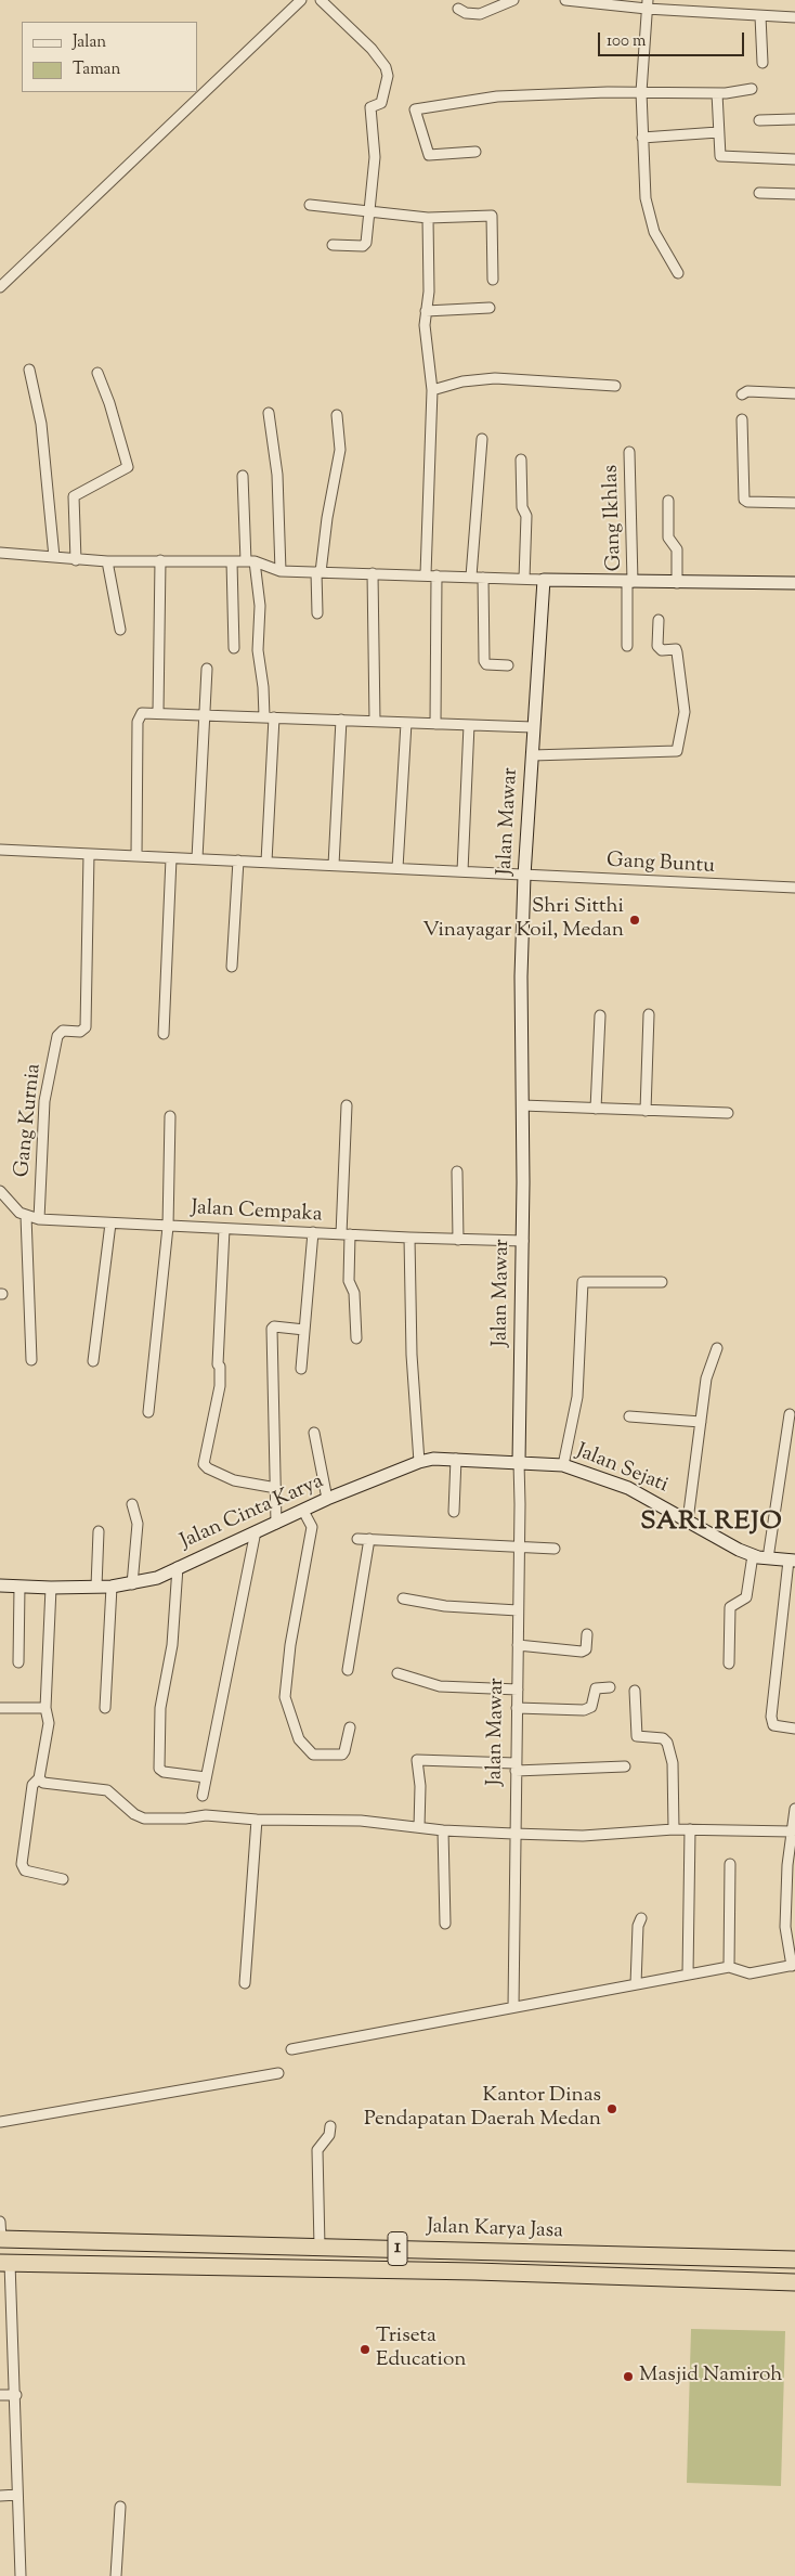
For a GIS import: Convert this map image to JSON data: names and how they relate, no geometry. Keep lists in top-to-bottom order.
{
  "streets": {
    "highway": ["Jalan Karya Jasa", "1"],
    "street": [
      "Gang Ikhlas",
      "Jalan Mawar",
      "Gang Buntu",
      "Gang Kurnia",
      "Jalan Cempaka",
      "Jalan Sejati",
      "Jalan Cinta Karya"
    ]
  },
  "crossings": [
    ["Jalan Mawar", "Gang Buntu"],
    ["Jalan Mawar", "Jalan Cempaka"],
    ["Jalan Mawar", "Jalan Sejati"],
    ["Jalan Mawar", "Jalan Cinta Karya"],
    ["Gang Buntu", "Gang Kurnia"],
    ["Gang Kurnia", "Jalan Cempaka"],
    ["Jalan Sejati", "Jalan Cinta Karya"]
  ],
  "districts": ["SARI REJO"],
  "places": [
    "Shri Sitthi Vinayagar Koil, Medan",
    "Kantor Dinas Pendapatan Daerah Medan",
    "Triseta Education",
    "Masjid Namiroh"
  ],
  "legend": ["Jalan", "Taman"],
  "scale_bar": "100 m"
}
